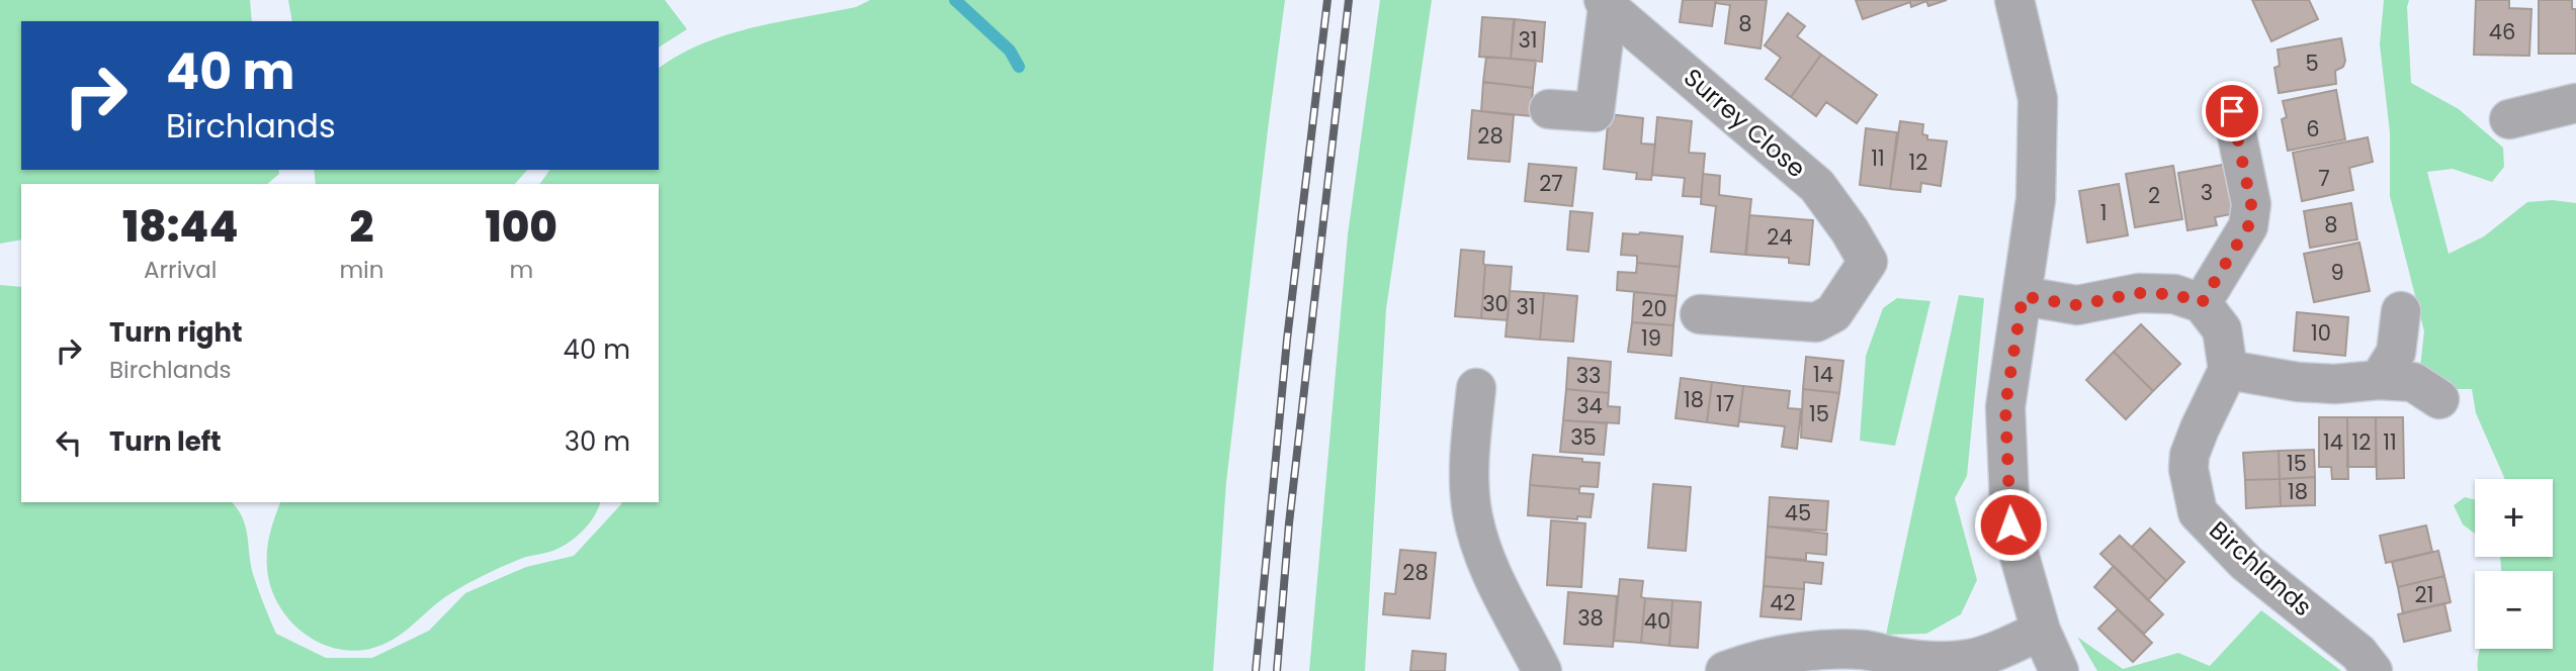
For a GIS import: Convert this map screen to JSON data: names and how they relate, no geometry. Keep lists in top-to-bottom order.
{
  "streets": {
    "street": ["Surrey Close", "Birchlands"]
  },
  "house_numbers": [
    "8",
    "46",
    "31",
    "5",
    "6",
    "28",
    "11",
    "12",
    "7",
    "27",
    "3",
    "2",
    "1",
    "8",
    "24",
    "9",
    "30",
    "31",
    "20",
    "10",
    "19",
    "14",
    "33",
    "18",
    "17",
    "34",
    "15",
    "35",
    "14",
    "12",
    "11",
    "15",
    "18",
    "45",
    "28",
    "21",
    "42",
    "38",
    "40"
  ],
  "page": {
    "turn": ["40 m", "Birchlands"],
    "eta": [
      "18:44",
      "Arrival",
      "2",
      "min",
      "100",
      "m"
    ],
    "list": [
      {
        "name": "Turn right",
        "note": "Birchlands",
        "value": "40 m"
      },
      {
        "name": "Turn left",
        "value": "30 m"
      }
    ],
    "map_buttons": ["+", "−"]
  }
}
